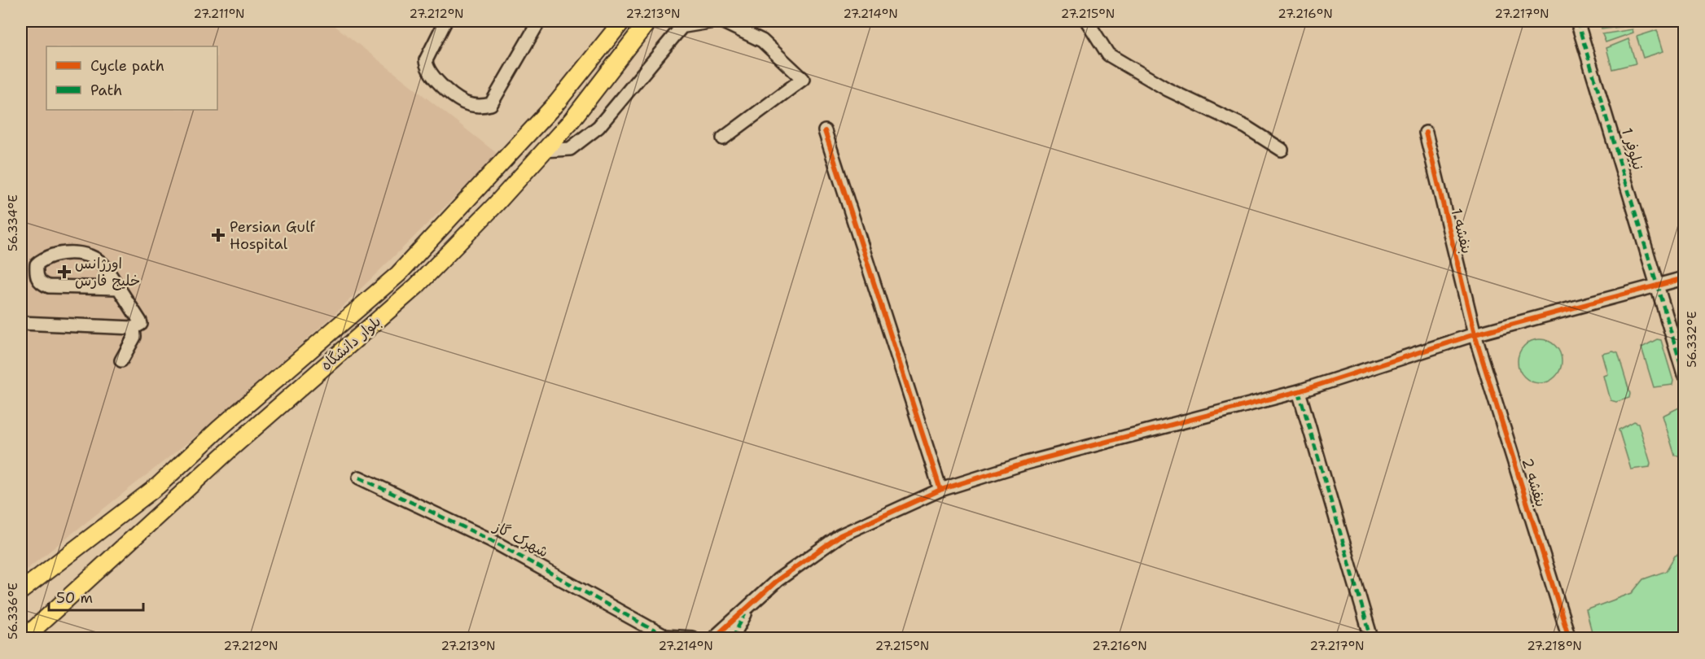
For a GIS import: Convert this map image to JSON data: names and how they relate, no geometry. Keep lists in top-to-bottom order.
{
  "streets": {
    "main road": ["بلوار دانشگاه"],
    "street": [
      "نیلوفر 1",
      "بنفشه 1",
      "بنفشه 2",
      "شهرک گاز"
    ]
  },
  "crossings": [
    ["بنفشه 1", "بنفشه 2"]
  ],
  "places": {
    "health": ["Persian Gulf Hospital", "اورژانس خلیج فارس"]
  },
  "legend": ["Cycle path", "Path"],
  "scale_bar": "50 m",
  "coordinates": [
    "27.211°N",
    "27.212°N",
    "27.213°N",
    "27.214°N",
    "27.215°N",
    "27.216°N",
    "27.217°N",
    "56.334°E",
    "56.332°E",
    "56.336°E",
    "27.218°N"
  ]
}
